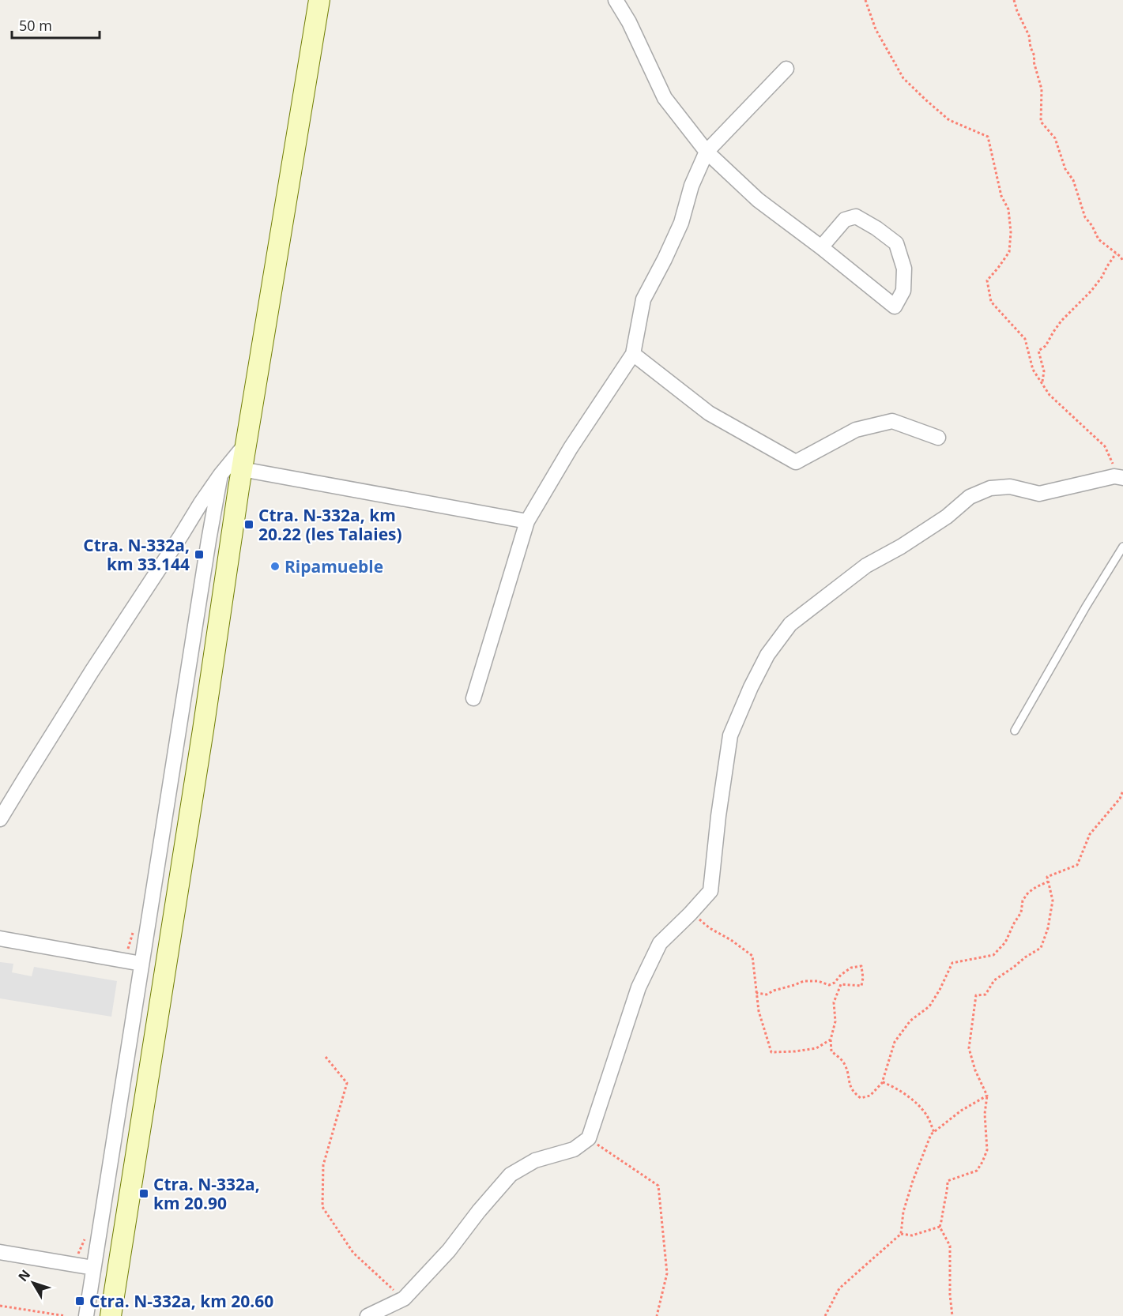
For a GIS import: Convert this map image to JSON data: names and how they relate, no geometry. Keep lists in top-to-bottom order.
{
  "places": {
    "transit": [
      "Ctra. N-332a, km 20.22 (les Talaies)",
      "Ctra. N-332a, km 33.144",
      "Ctra. N-332a, km 20.90",
      "Ctra. N-332a, km 20.60"
    ],
    "other": ["Ripamueble"]
  },
  "scale_bar": "50 m",
  "north": "top left"
}
